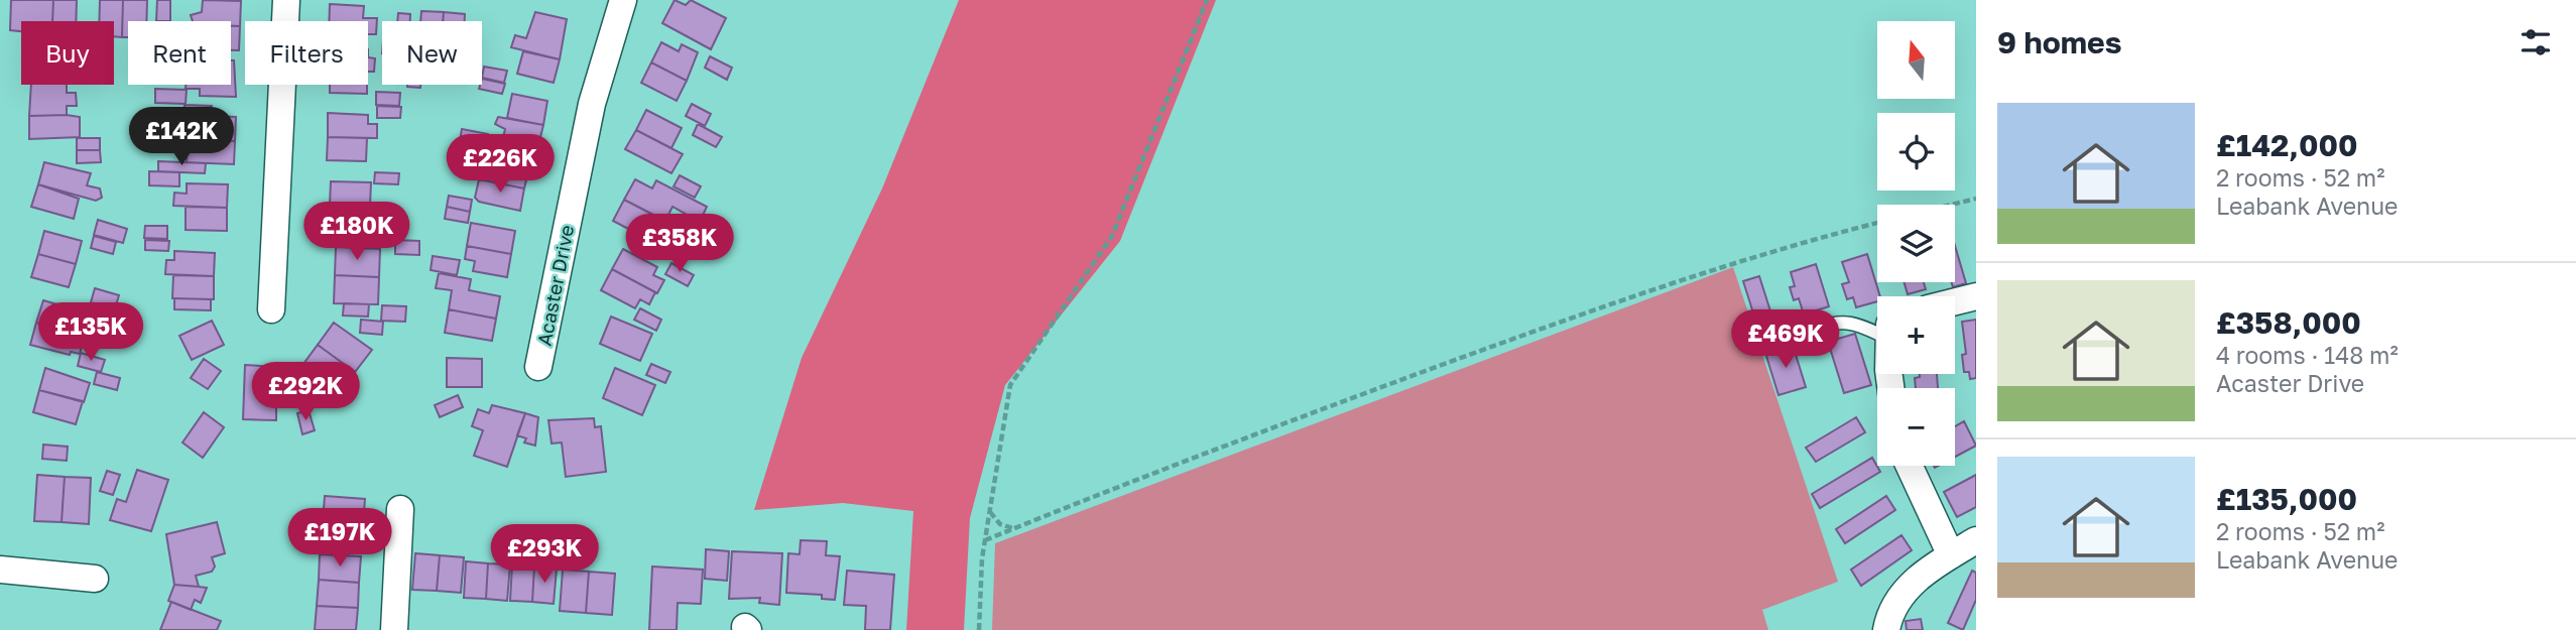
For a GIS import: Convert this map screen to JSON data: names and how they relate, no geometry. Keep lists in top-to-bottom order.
{
  "streets": {
    "street": ["Acaster Drive"]
  },
  "north": "top",
  "page": {
    "heading": "9 homes",
    "map_buttons": ["+", "−"],
    "chip": [
      "Buy",
      "Rent",
      "Filters",
      "New"
    ],
    "list": [
      {
        "name": "£142,000",
        "note": "2 rooms · 52 m² · Leabank Avenue"
      },
      {
        "name": "£358,000",
        "note": "4 rooms · 148 m² · Acaster Drive"
      },
      {
        "name": "£135,000",
        "note": "2 rooms · 52 m² · Leabank Avenue"
      }
    ],
    "price": [
      "£142K",
      "£226K",
      "£180K",
      "£358K",
      "£135K",
      "£469K",
      "£292K",
      "£197K",
      "£293K"
    ]
  }
}
